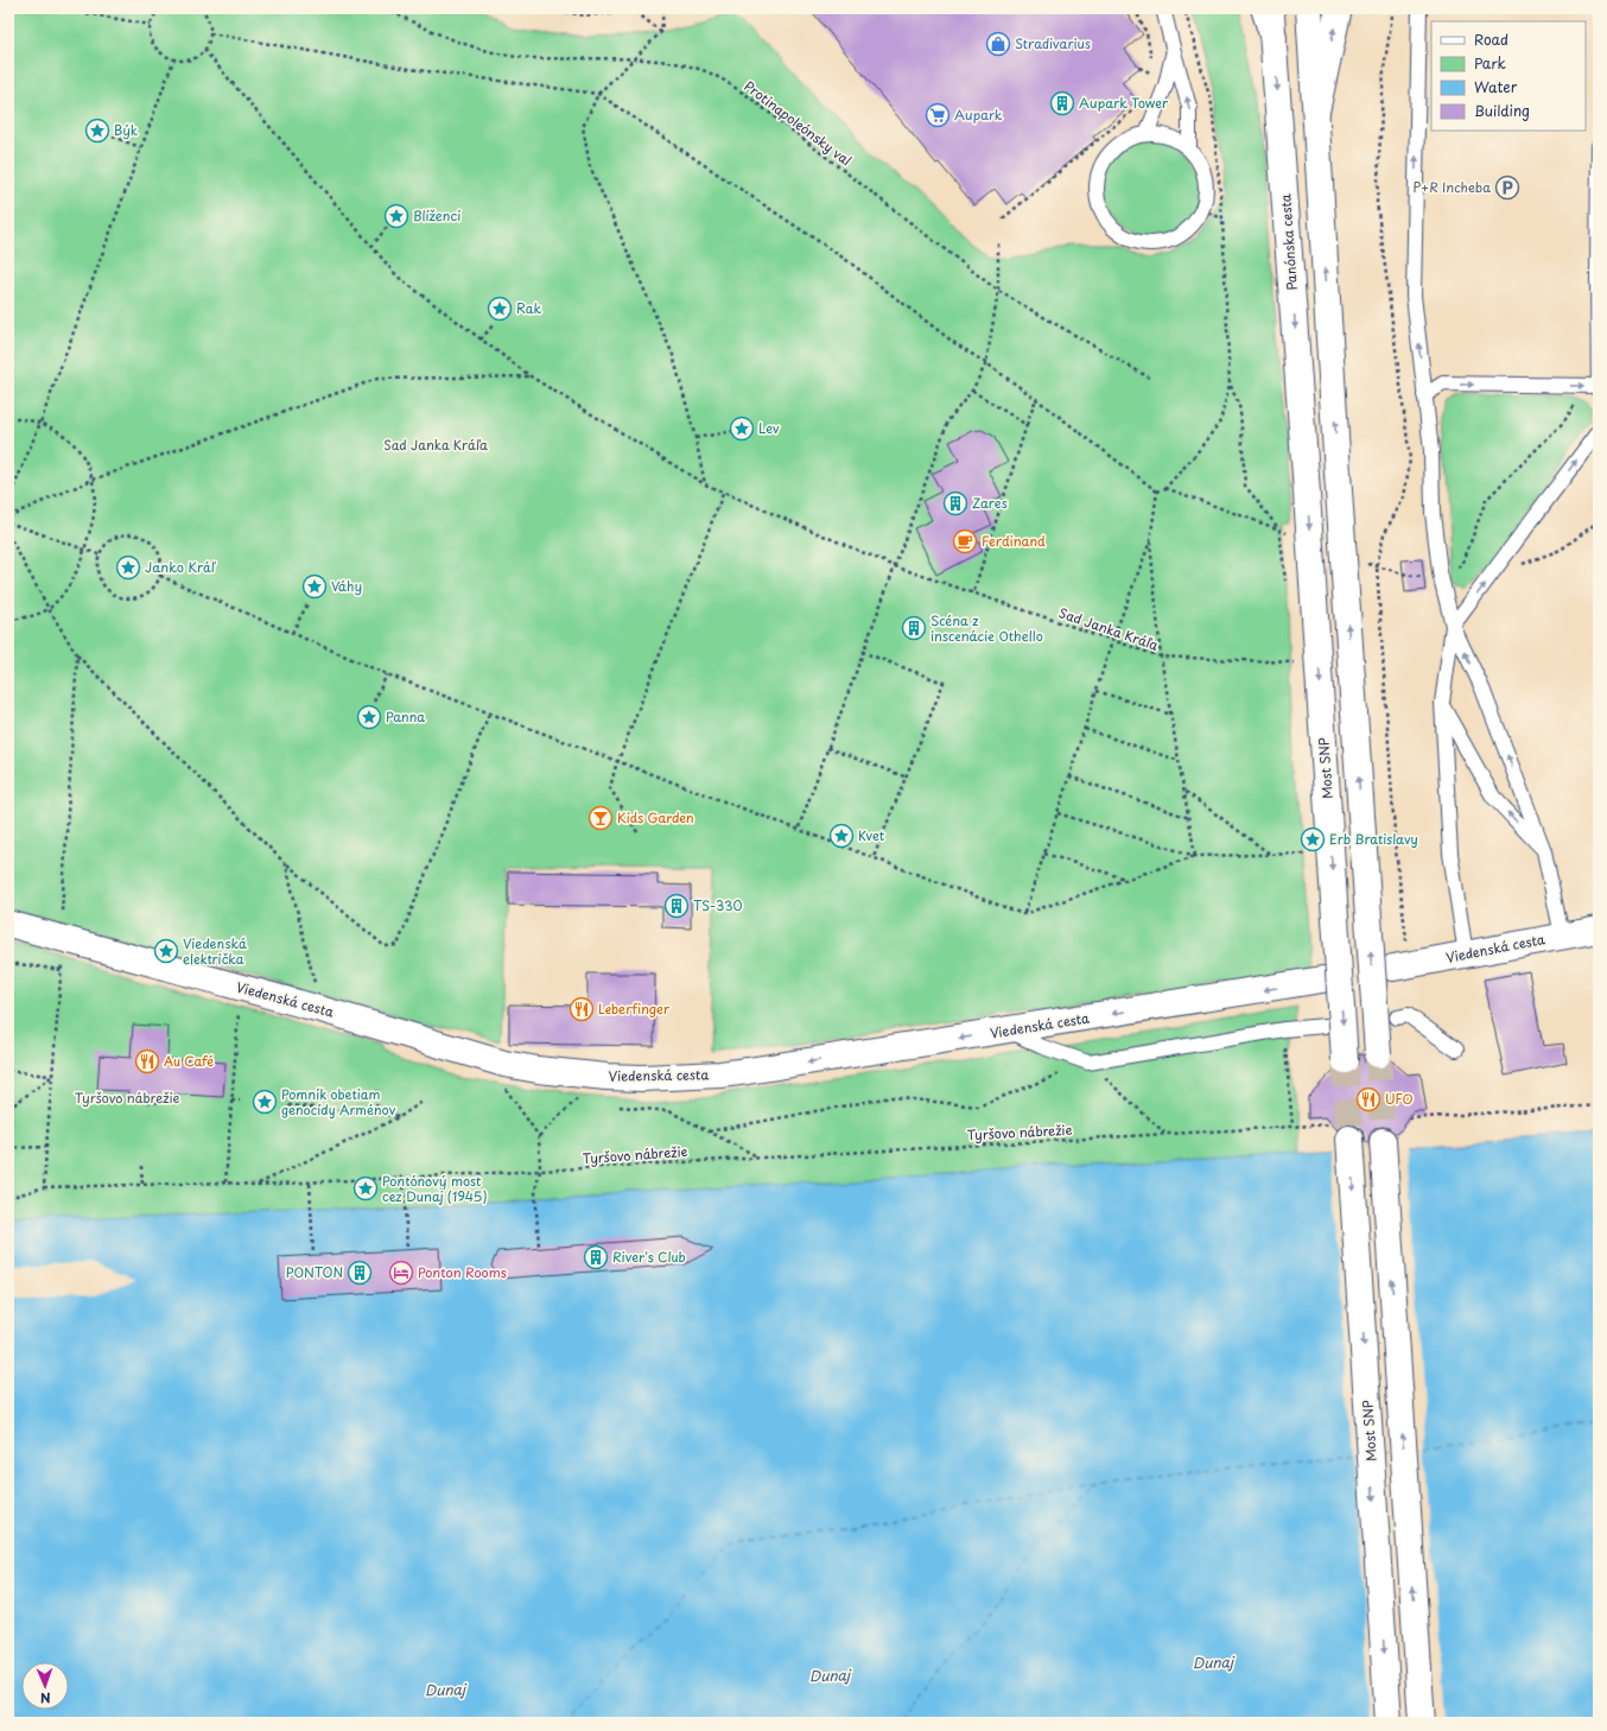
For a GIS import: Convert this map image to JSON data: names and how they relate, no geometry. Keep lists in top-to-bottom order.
{
  "streets": {
    "main road": ["Panónska cesta", "Most SNP", "Viedenská cesta"],
    "path": ["Protinapoleónsky val", "Sad Janka Kráľa", "Tyršovo nábrežie"]
  },
  "crossings": [
    ["Panónska cesta", "Most SNP"],
    ["Most SNP", "Tyršovo nábrežie"]
  ],
  "one_way": ["Viedenská cesta"],
  "water": ["Dunaj"],
  "parks": ["Sad Janka Kráľa", "Tyršovo nábrežie"],
  "places": {
    "shop": ["Stradivarius"],
    "building": [
      "Aupark Tower",
      "Zares",
      "Scéna z inscenácie Othello",
      "TS-330",
      "River's Club",
      "PONTON"
    ],
    "supermarket": ["Aupark"],
    "place": [
      "Býk",
      "Blíženci",
      "Rak",
      "Lev",
      "Janko Kráľ",
      "Váhy",
      "Panna",
      "Kvet",
      "Erb Bratislavy",
      "Viedenská električka",
      "Pomník obetiam genocídy Arménov",
      "Pontónový most cez Dunaj (1945)"
    ],
    "parking": ["P+R Incheba"],
    "cafe": ["Ferdinand"],
    "bar": ["Kids Garden"],
    "restaurant": ["Leberfinger", "Au Café", "UFO"],
    "hotel": ["Ponton Rooms"]
  },
  "legend": [
    "Road",
    "Park",
    "Water",
    "Building"
  ],
  "north": "bottom"
}
